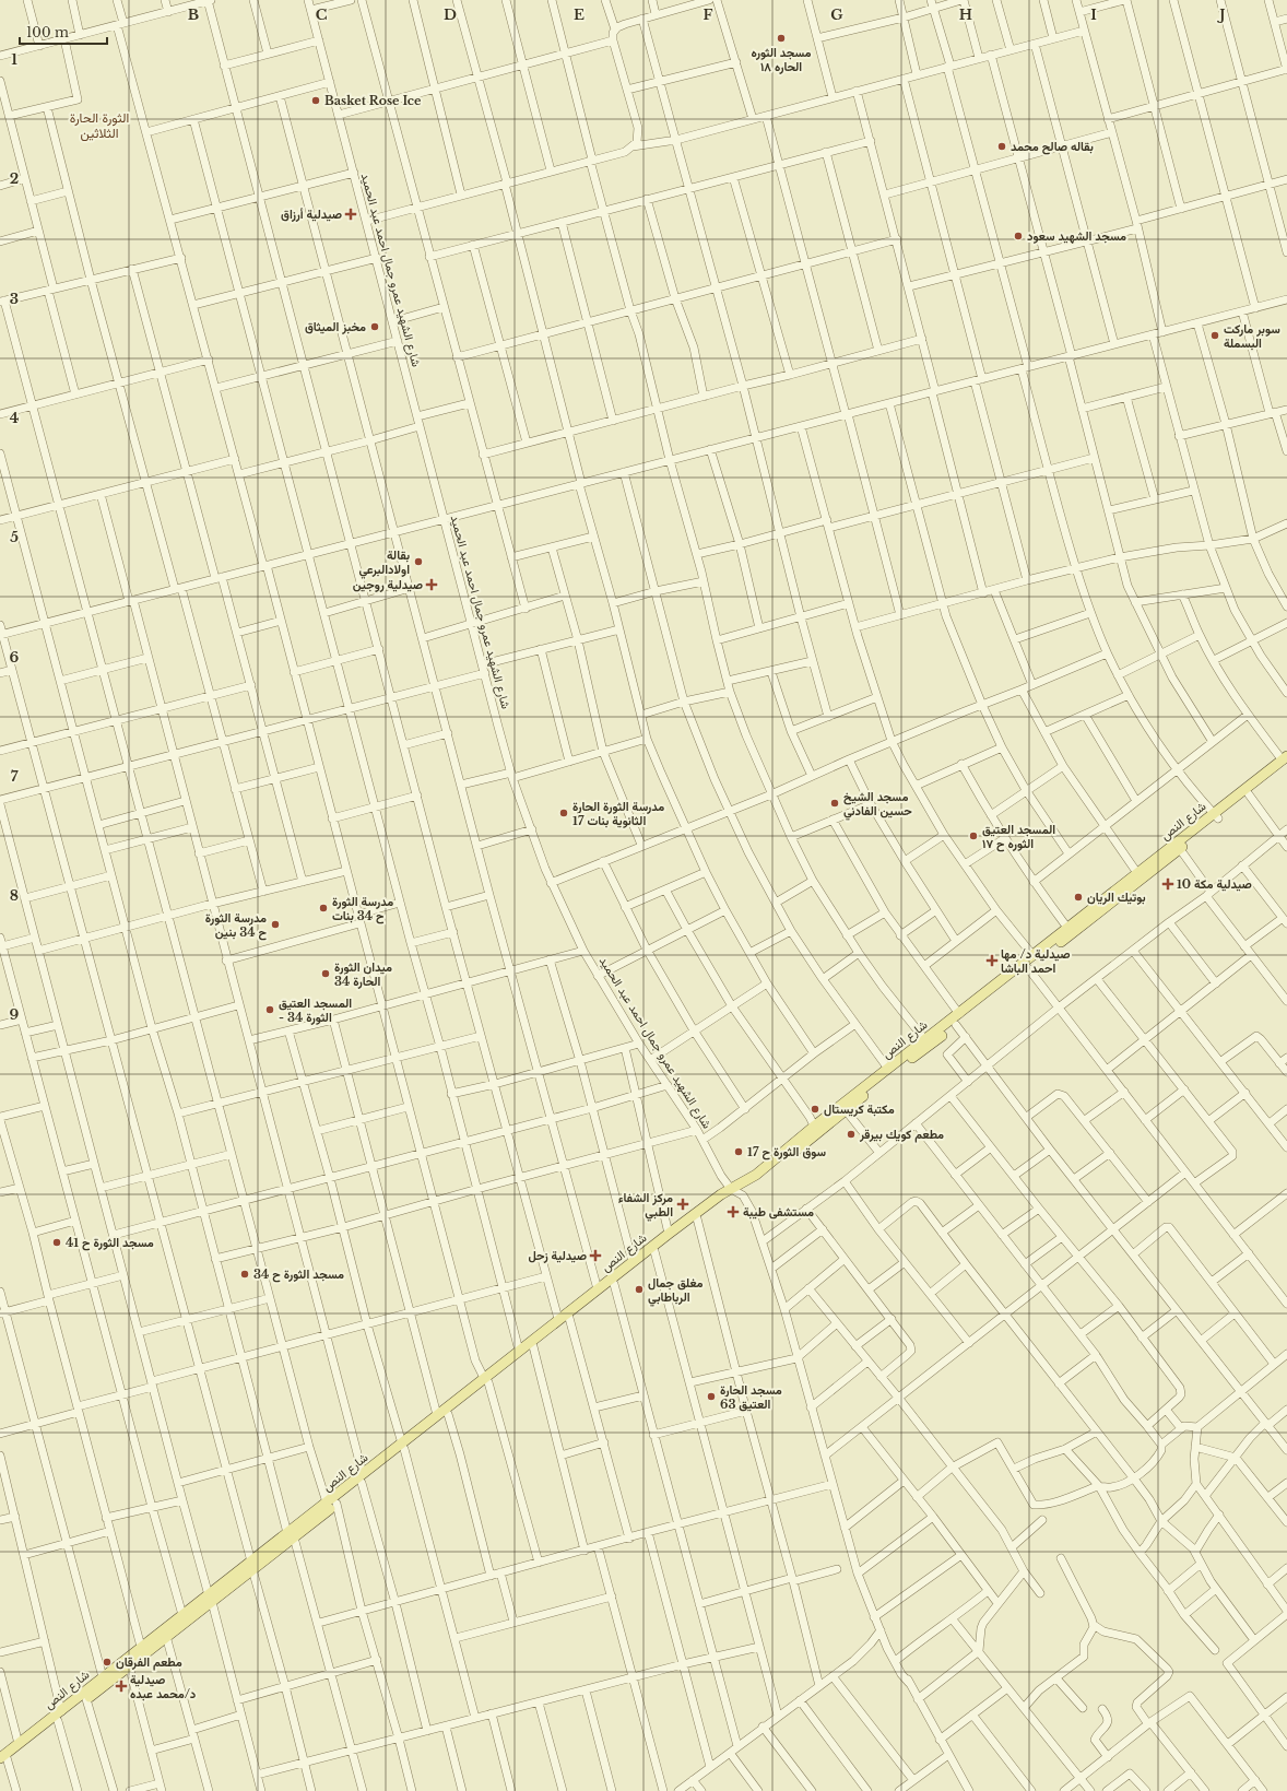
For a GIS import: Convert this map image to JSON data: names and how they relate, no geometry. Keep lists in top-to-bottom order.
{
  "streets": {
    "main road": ["شارع النص"],
    "street": ["شارع الشهيد عمرو جمال احمد عبد الحميد"]
  },
  "crossings": [
    ["شارع الشهيد عمرو جمال احمد عبد الحميد", "شارع النص"]
  ],
  "districts": ["الثورة الحارة الثلاثين"],
  "places": {
    "other": [
      "مسجد الثوره الحاره ١٨",
      "Basket Rose Ice",
      "بقاله صالح محمد",
      "مسجد الشهيد سعود",
      "مخبز الميثاق",
      "سوبر ماركت البسملة",
      "بقالة اولادالبرعي",
      "مسجد الشيخ حسين الفادني",
      "مدرسة الثورة الحارة 17 الثانوية بنات",
      "المسجد العتيق الثوره ح ١٧",
      "بوتيك الريان",
      "مدرسة الثورة ح 34 بنات",
      "مدرسة الثورة ح 34 بنين",
      "ميدان الثورة الحارة 34",
      "المسجد العتيق - الثورة 34",
      "مكتبة كريستال",
      "مطعم كويك بيرقر",
      "سوق الثورة ح 17",
      "مسجد الثورة ح 41",
      "مسجد الثورة ح 34",
      "مغلق جمال الرباطابي",
      "مسجد الحارة 63 العتيق",
      "مطعم الفرقان"
    ],
    "health": [
      "صيدلية أرزاق",
      "صيدلية روجين",
      "صيدلية مكة 10",
      "صيدلية د/ مها احمد الباشا",
      "مركز الشفاء الطبي",
      "مستشفى طيبة",
      "صيدلية زحل",
      "صيدلية د/محمد عبده"
    ]
  },
  "scale_bar": "100 m",
  "grid": {
    "columns": [
      "B",
      "C",
      "D",
      "E",
      "F",
      "G",
      "H",
      "I",
      "J"
    ],
    "rows": [
      "1",
      "2",
      "3",
      "4",
      "5",
      "6",
      "7",
      "8",
      "9"
    ]
  }
}
